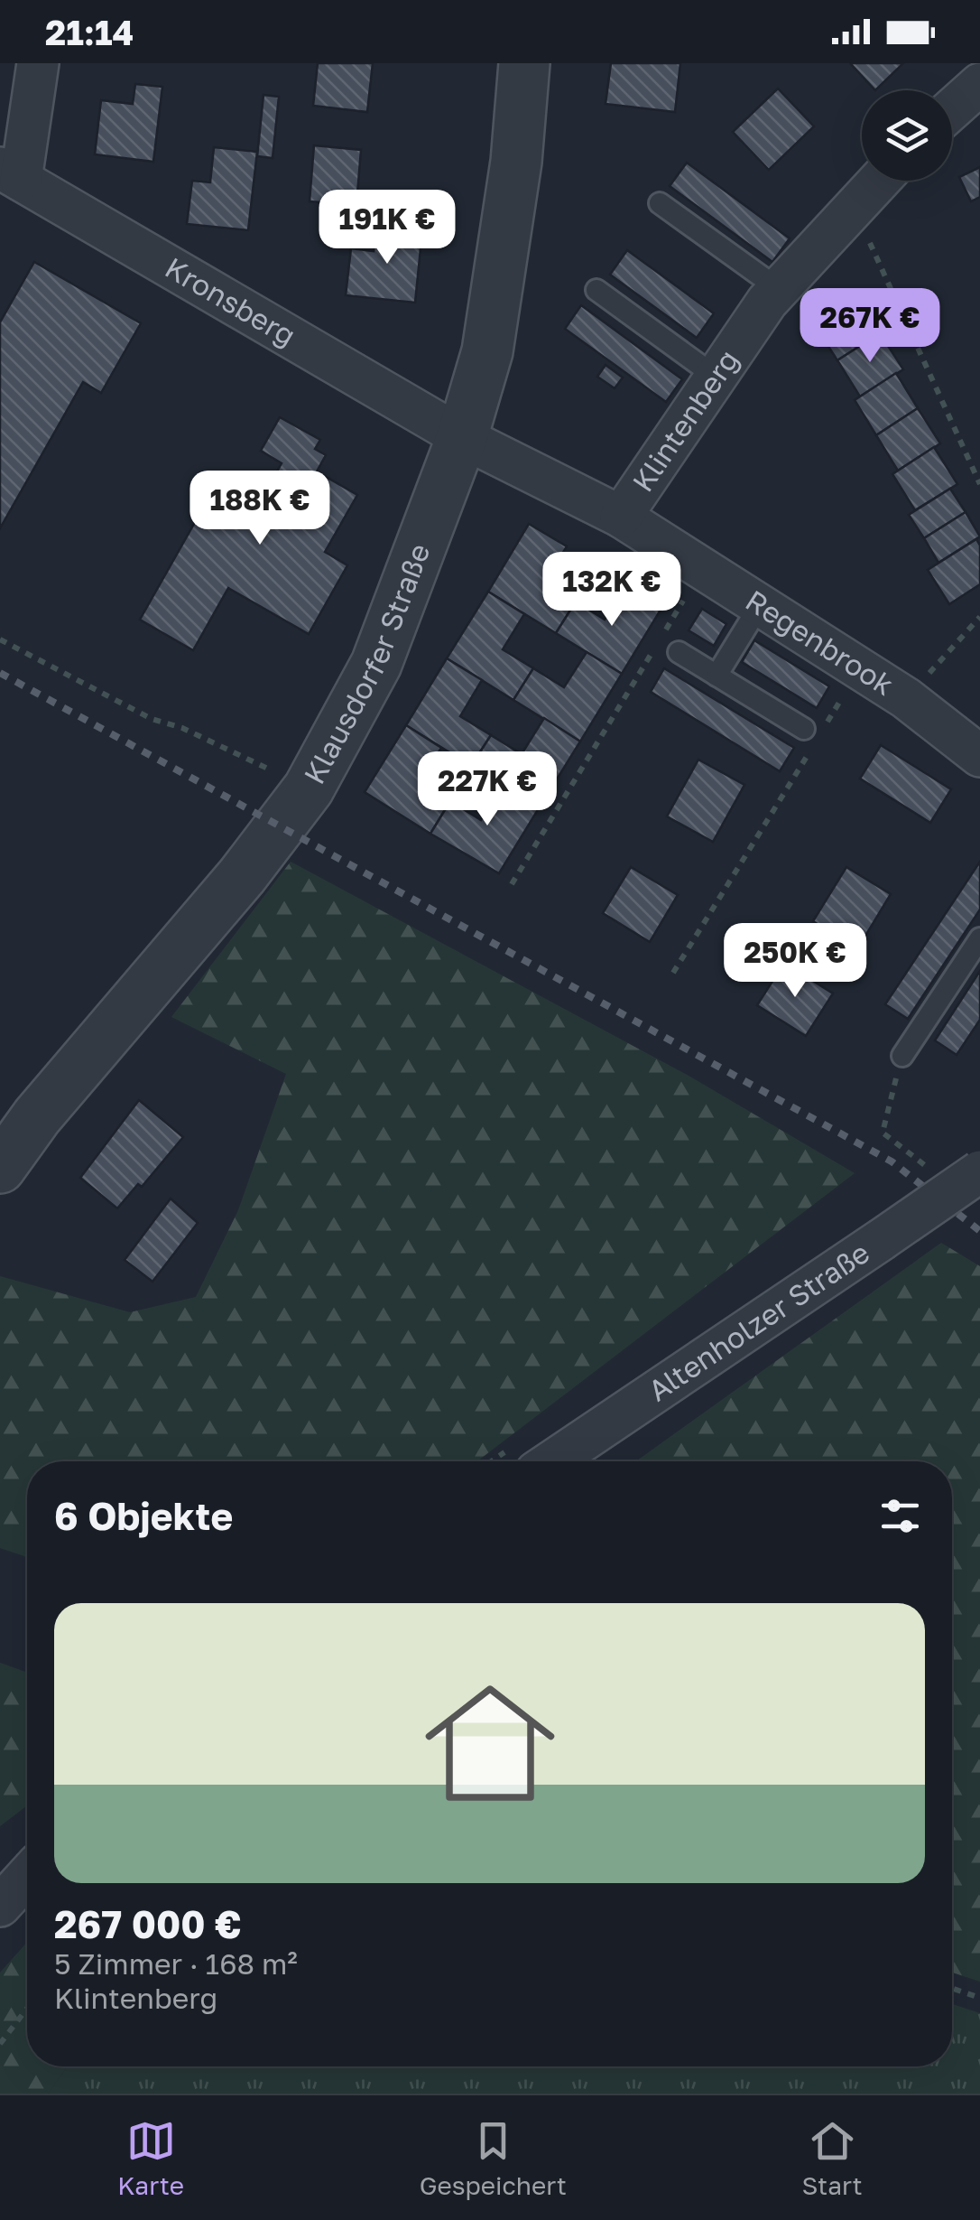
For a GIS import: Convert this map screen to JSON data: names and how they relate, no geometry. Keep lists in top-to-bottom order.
{
  "streets": {
    "street": [
      "Kronsberg",
      "Klintenberg",
      "Regenbrook",
      "Klausdorfer Straße",
      "Altenholzer Straße"
    ]
  },
  "crossings": [
    ["Kronsberg", "Regenbrook"],
    ["Kronsberg", "Klausdorfer Straße"],
    ["Klintenberg", "Regenbrook"],
    ["Regenbrook", "Klausdorfer Straße"]
  ],
  "page": {
    "status": "21:14",
    "price": [
      "191K €",
      "267K €",
      "188K €",
      "132K €",
      "227K €",
      "250K €"
    ],
    "heading": "6 Objekte",
    "list": [
      {
        "name": "267 000 €",
        "note": "5 Zimmer · 168 m² · Klintenberg"
      }
    ],
    "tabs": ["Karte", "Gespeichert", "Start"]
  }
}
